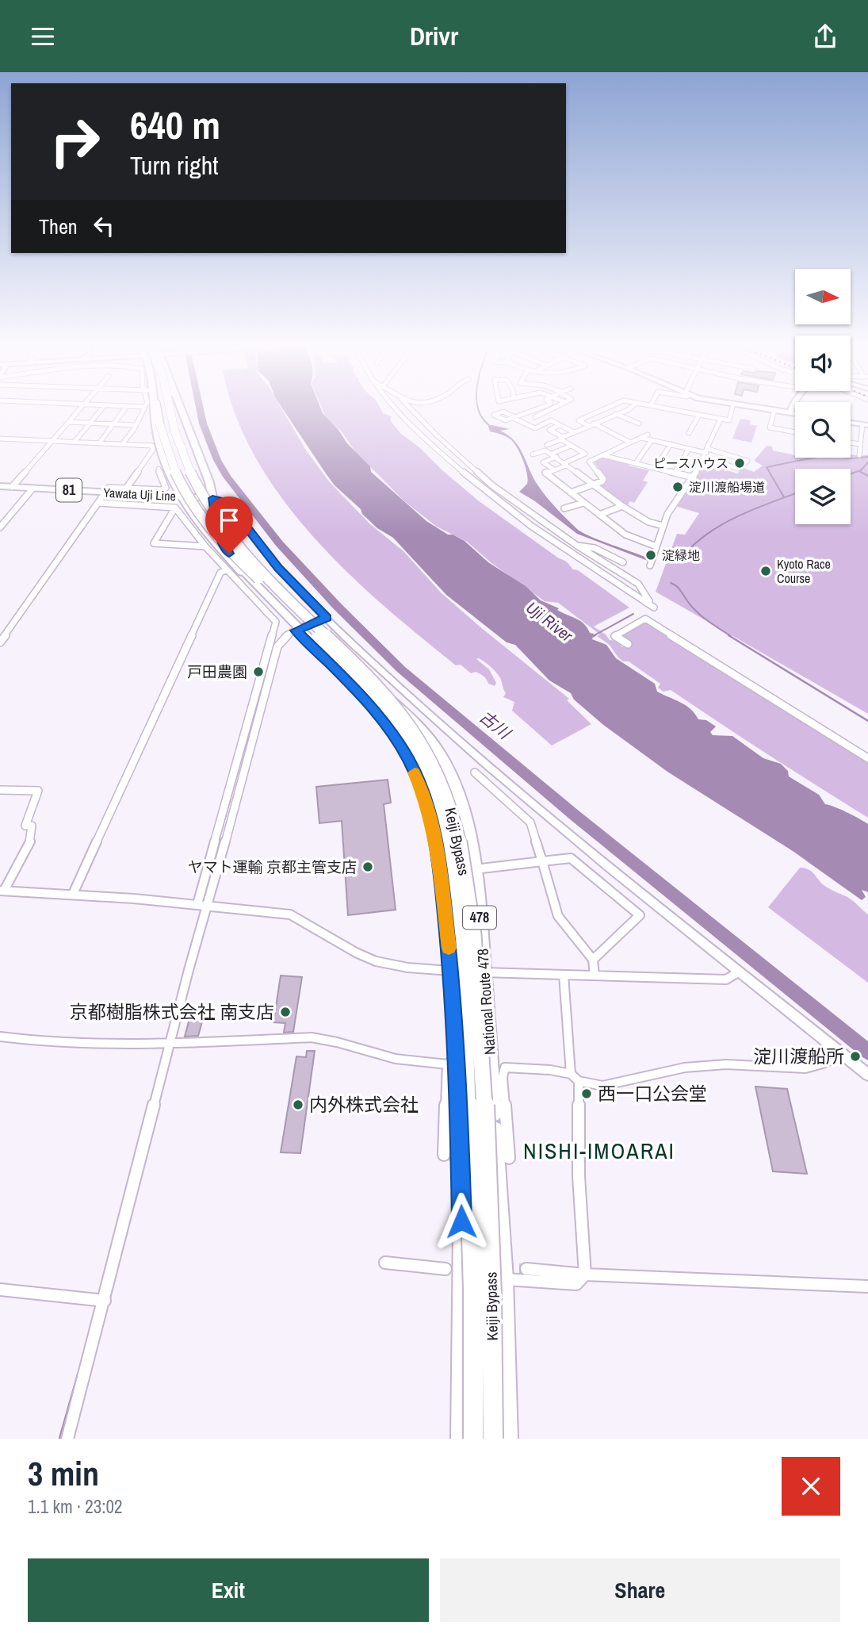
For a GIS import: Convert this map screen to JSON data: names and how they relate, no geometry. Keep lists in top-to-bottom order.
{
  "streets": {
    "highway": ["Keiji Bypass"],
    "main road": [
      "81",
      "Yawata Uji Line",
      "478",
      "National Route 478"
    ]
  },
  "crossings": [
    ["Yawata Uji Line", "Keiji Bypass"],
    ["Yawata Uji Line", "National Route 478"],
    ["Keiji Bypass", "National Route 478"]
  ],
  "districts": ["NISHI-IMOARAI"],
  "water": ["Uji River", "古川"],
  "places": [
    "ピースハウス",
    "淀川渡船場道",
    "淀緑地",
    "Kyoto Race Course",
    "戸田農園",
    "ヤマト運輸 京都主管支店",
    "京都樹脂株式会社 南支店",
    "淀川渡船所",
    "西一口公会堂",
    "内外株式会社"
  ],
  "north": "right",
  "page": {
    "header": "Drivr",
    "turn": ["640 m", "Turn right"],
    "then": "Then",
    "heading": ["3 min", "1.1 km · 23:02"],
    "buttons": ["Exit", "Share"]
  }
}
